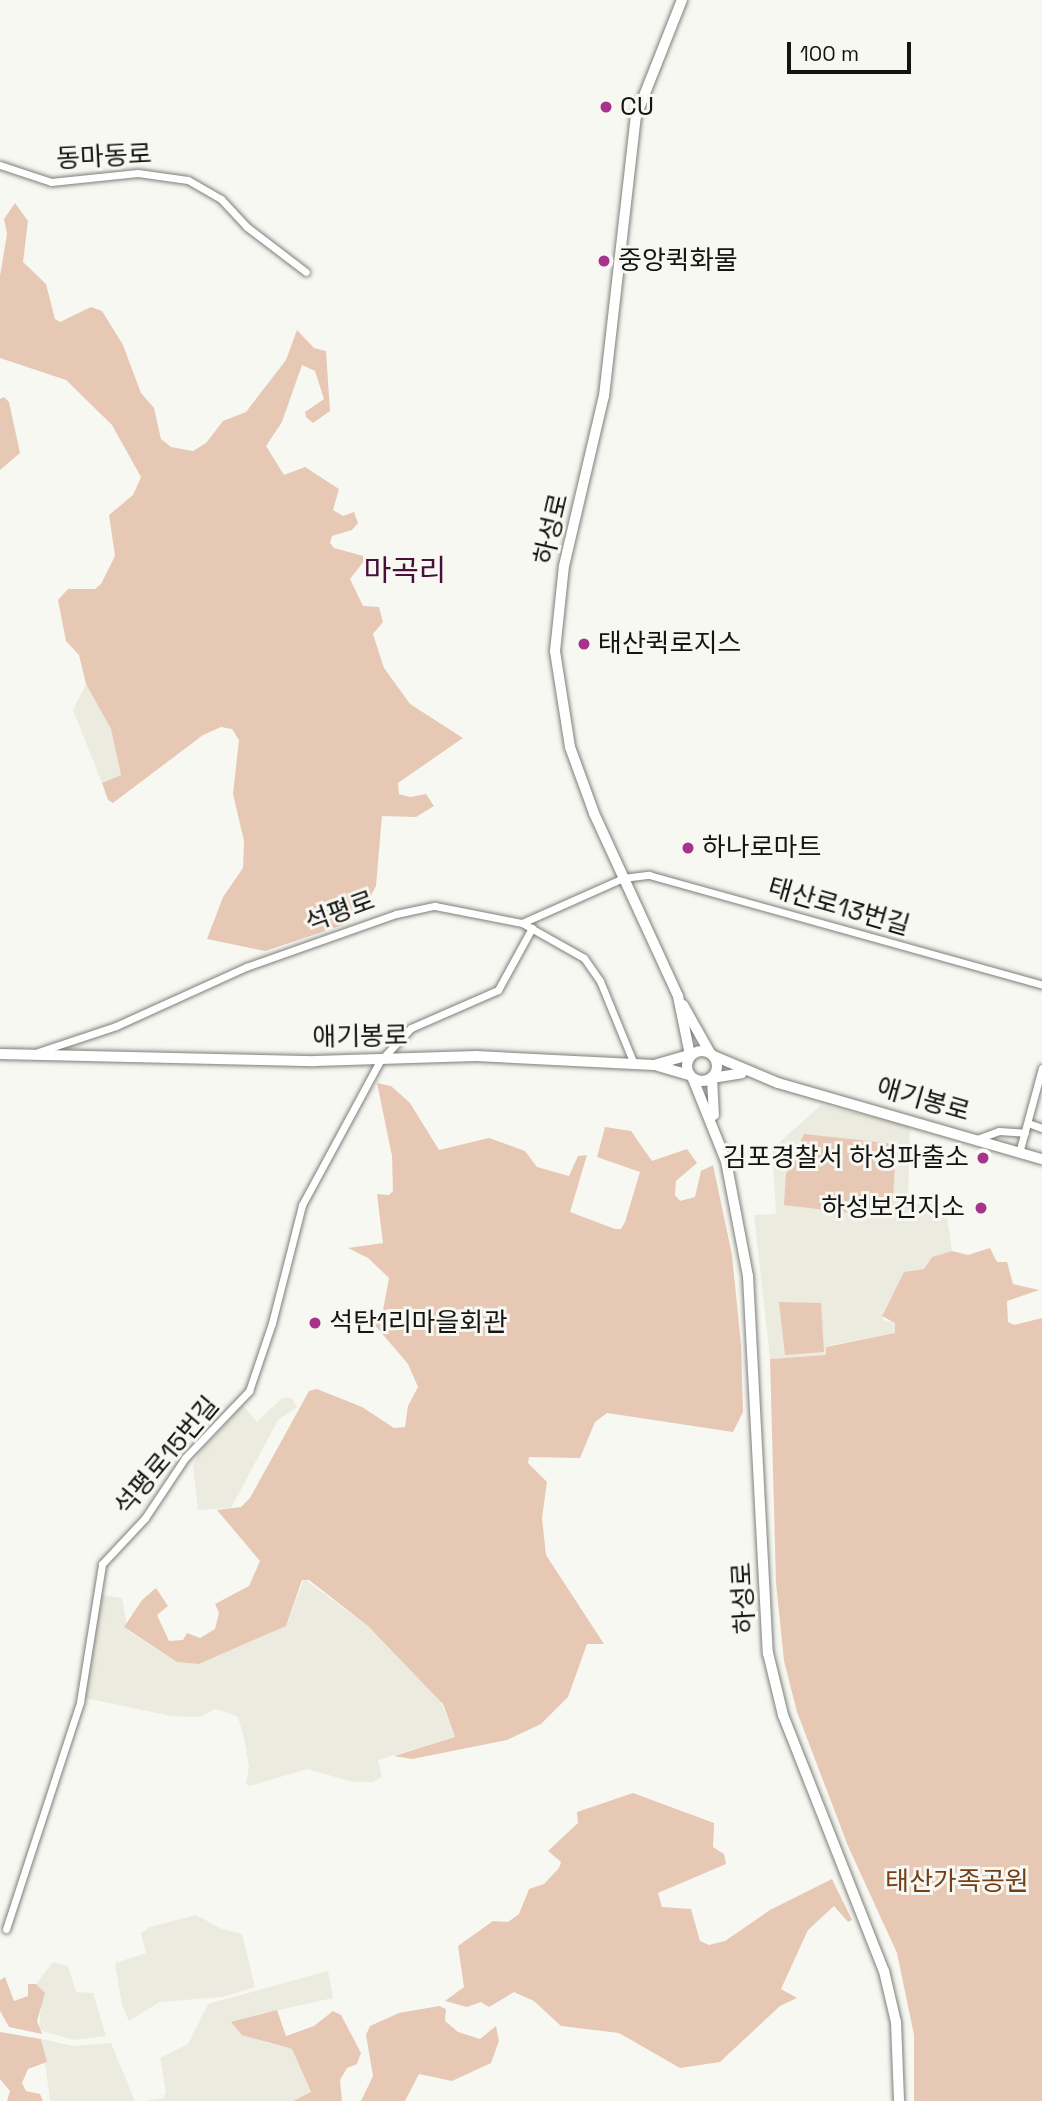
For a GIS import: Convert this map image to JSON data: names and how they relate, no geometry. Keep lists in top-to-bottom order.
{
  "streets": {
    "main road": ["애기봉로"],
    "street": [
      "동마동로",
      "하성로",
      "태산로13번길",
      "석평로",
      "석평로15번길"
    ]
  },
  "crossings": [
    ["하성로", "태산로13번길"],
    ["하성로", "애기봉로"],
    ["석평로", "애기봉로"],
    ["석평로", "석평로15번길"],
    ["애기봉로", "석평로15번길"]
  ],
  "districts": ["마곡리"],
  "parks": ["태산가족공원"],
  "places": [
    "CU",
    "중앙퀵화물",
    "태산퀵로지스",
    "하나로마트",
    "김포경찰서 하성파출소",
    "하성보건지소",
    "석탄1리마을회관"
  ],
  "scale_bar": "100 m"
}
